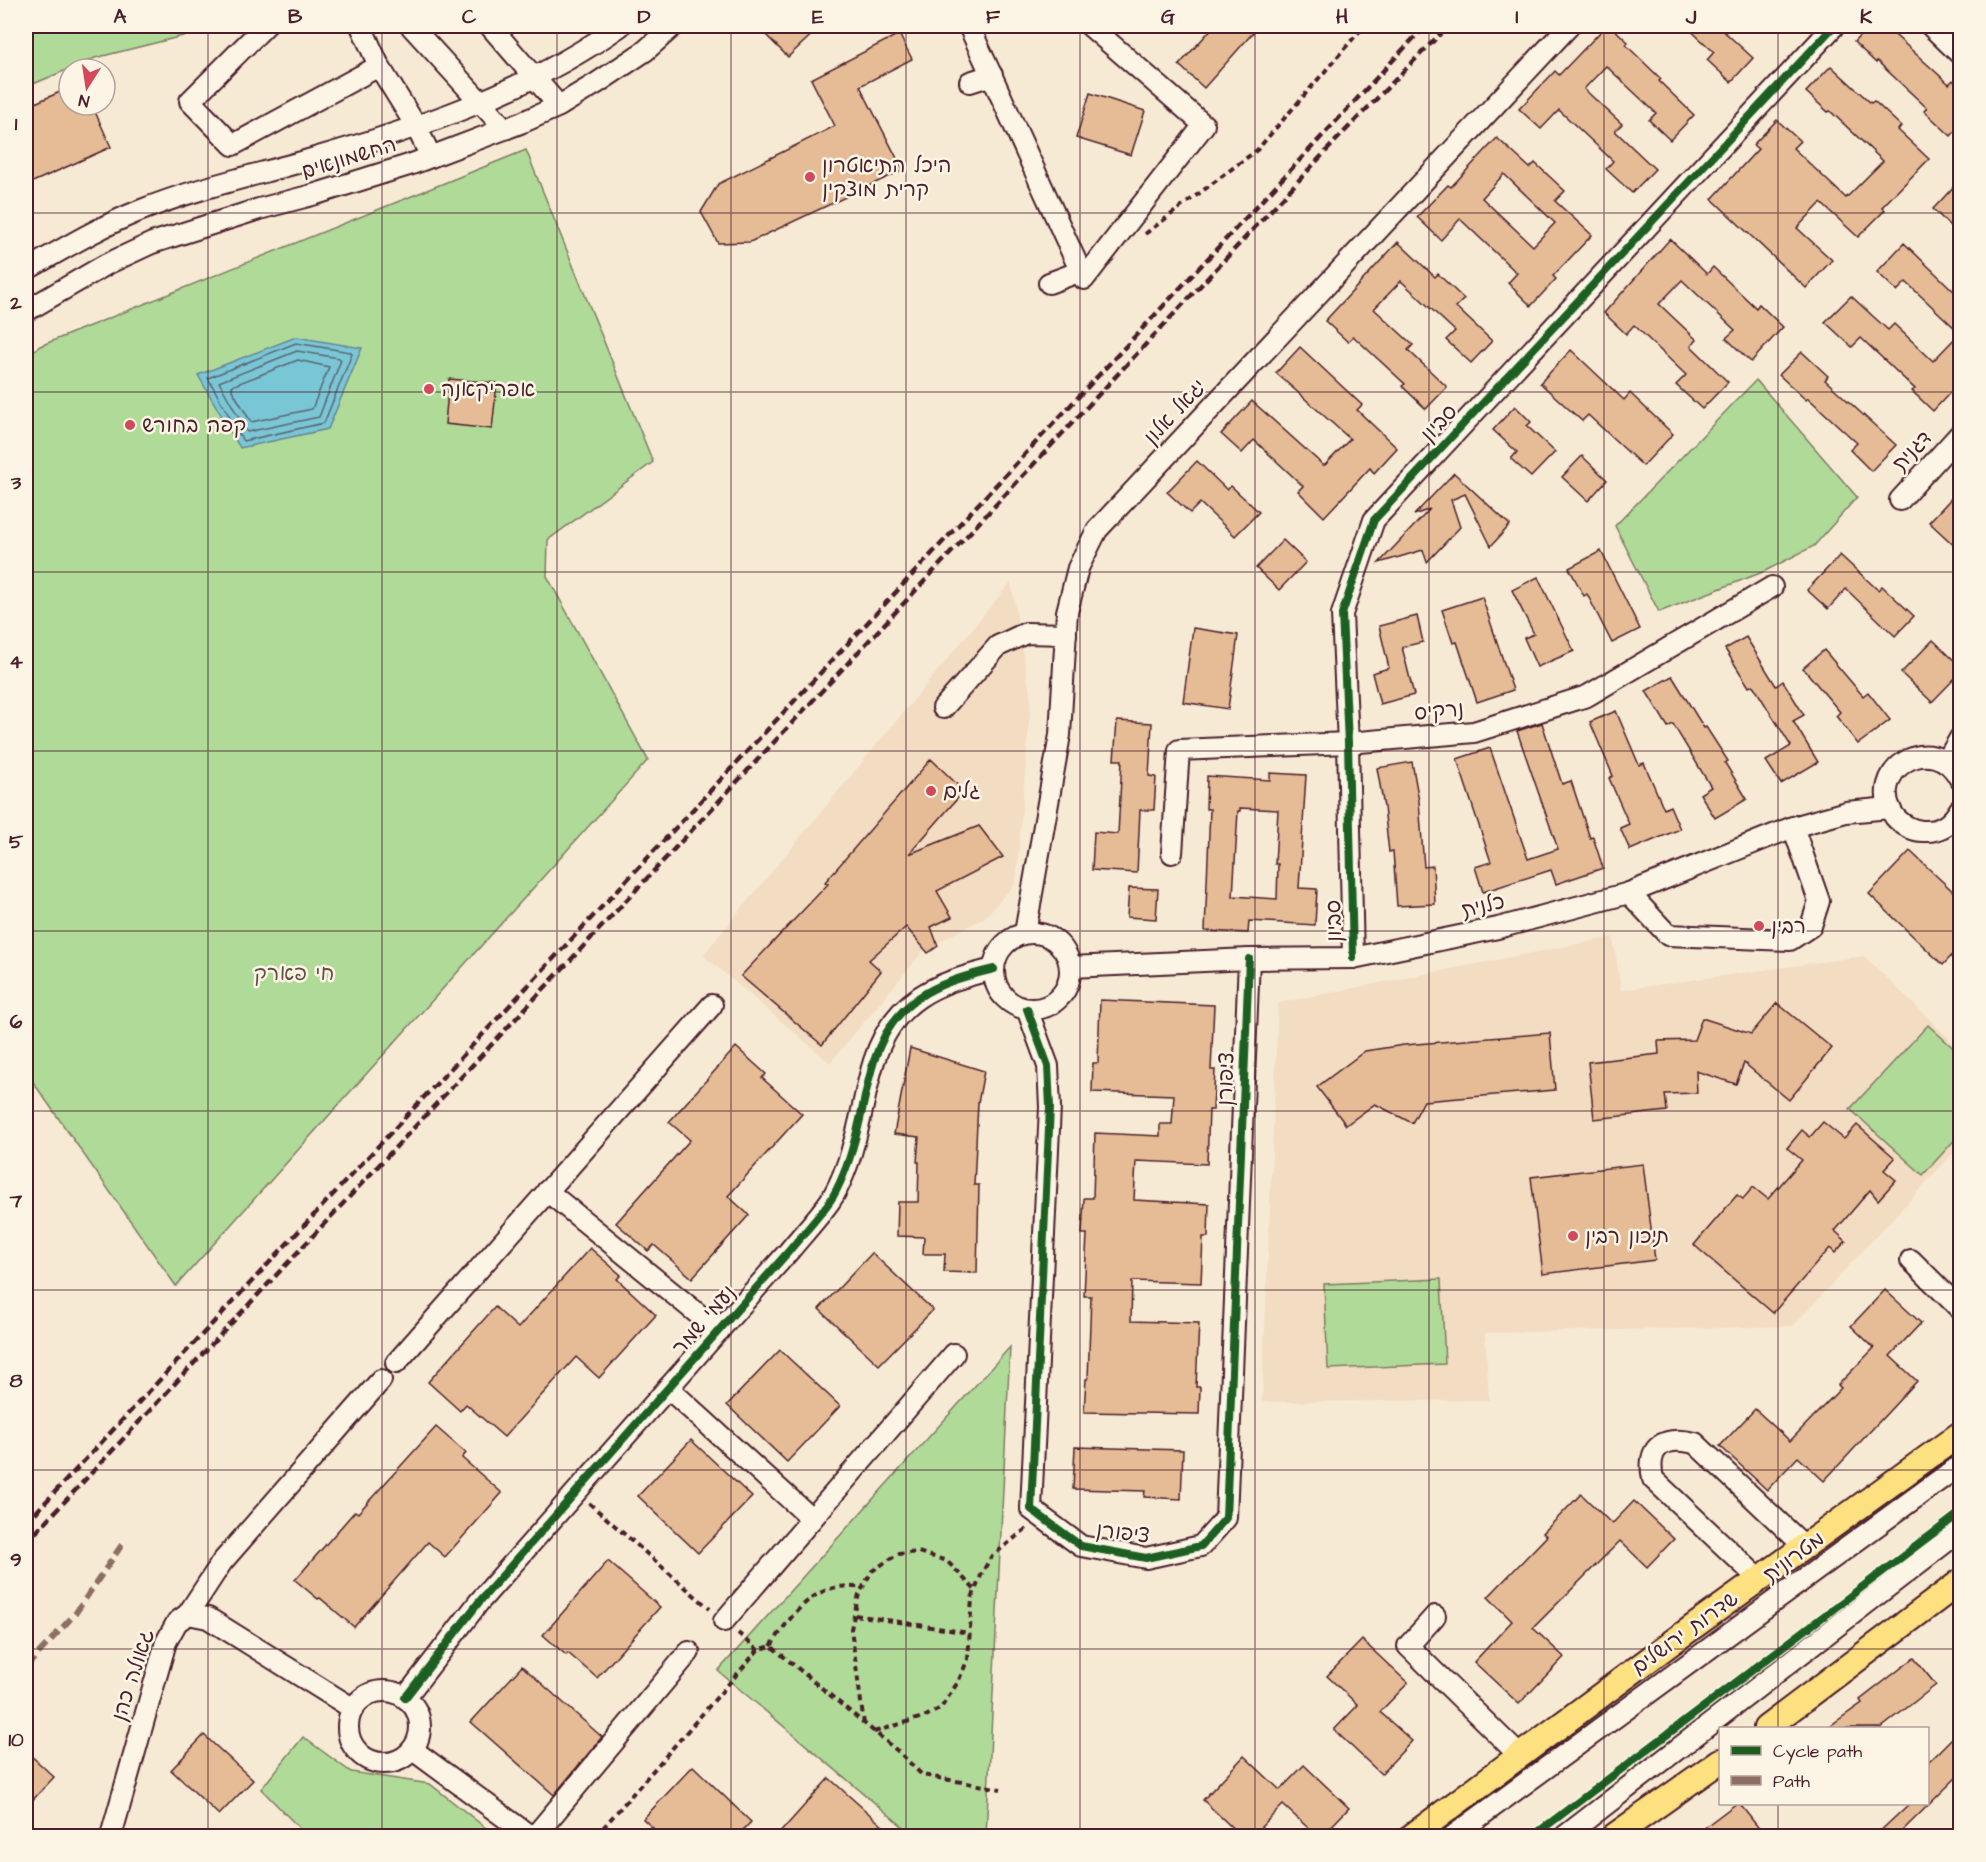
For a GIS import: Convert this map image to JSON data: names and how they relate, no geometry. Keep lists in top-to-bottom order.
{
  "streets": {
    "main road": ["שדרות ירושלים"],
    "street": [
      "החשמונאים",
      "יגאל אלון",
      "סביון",
      "דגנית",
      "נרקיס",
      "כלנית",
      "ציפורן",
      "נעמי שמר",
      "מטרונית",
      "גאולה כהן"
    ]
  },
  "crossings": [
    ["יגאל אלון", "כלנית"],
    ["יגאל אלון", "נעמי שמר"],
    ["סביון", "נרקיס"],
    ["סביון", "כלנית"],
    ["כלנית", "ציפורן"],
    ["כלנית", "נעמי שמר"]
  ],
  "parks": ["חי פארק"],
  "places": [
    "היכל התיאטרון קרית מוצקין",
    "אפריקאנה",
    "קפה בחורש",
    "גלים",
    "רבין",
    "תיכון רבין"
  ],
  "legend": ["Cycle path", "Path"],
  "north": "bottom",
  "grid": {
    "columns": [
      "A",
      "B",
      "C",
      "D",
      "E",
      "F",
      "G",
      "H",
      "I",
      "J",
      "K"
    ],
    "rows": [
      "1",
      "2",
      "3",
      "4",
      "5",
      "6",
      "7",
      "8",
      "9",
      "10"
    ]
  }
}
